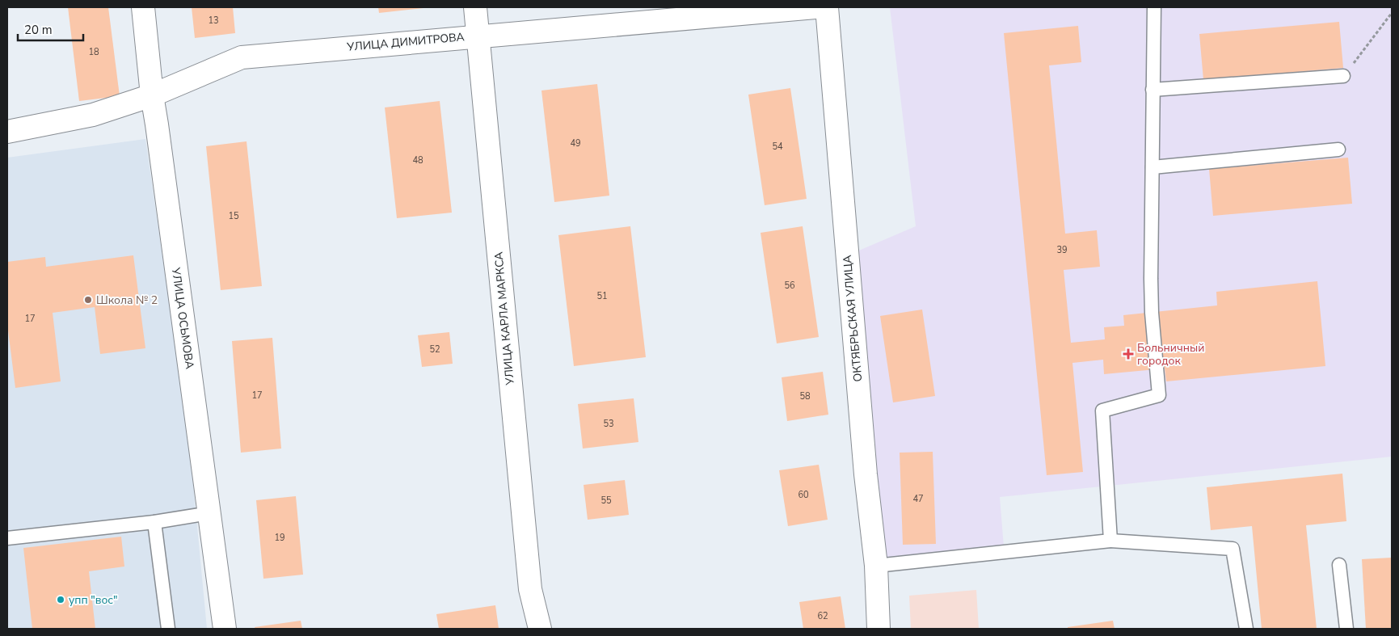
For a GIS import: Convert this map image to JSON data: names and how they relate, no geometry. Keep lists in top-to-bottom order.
{
  "streets": {
    "street": [
      "УЛИЦА ДИМИТРОВА",
      "УЛИЦА ОСЬМОВА",
      "УЛИЦА КАРЛА МАРКСА",
      "ОКТЯБРЬСКАЯ УЛИЦА"
    ]
  },
  "crossings": [
    ["УЛИЦА ДИМИТРОВА", "УЛИЦА ОСЬМОВА"],
    ["УЛИЦА ДИМИТРОВА", "УЛИЦА КАРЛА МАРКСА"]
  ],
  "places": {
    "other": ["Школа № 2", "упп \"вос\""],
    "health": ["Больничный городок"]
  },
  "house_numbers": [
    "13",
    "18",
    "49",
    "54",
    "48",
    "15",
    "39",
    "56",
    "51",
    "17",
    "52",
    "17",
    "58",
    "53",
    "60",
    "47",
    "55",
    "19",
    "62"
  ],
  "scale_bar": "20 m"
}
